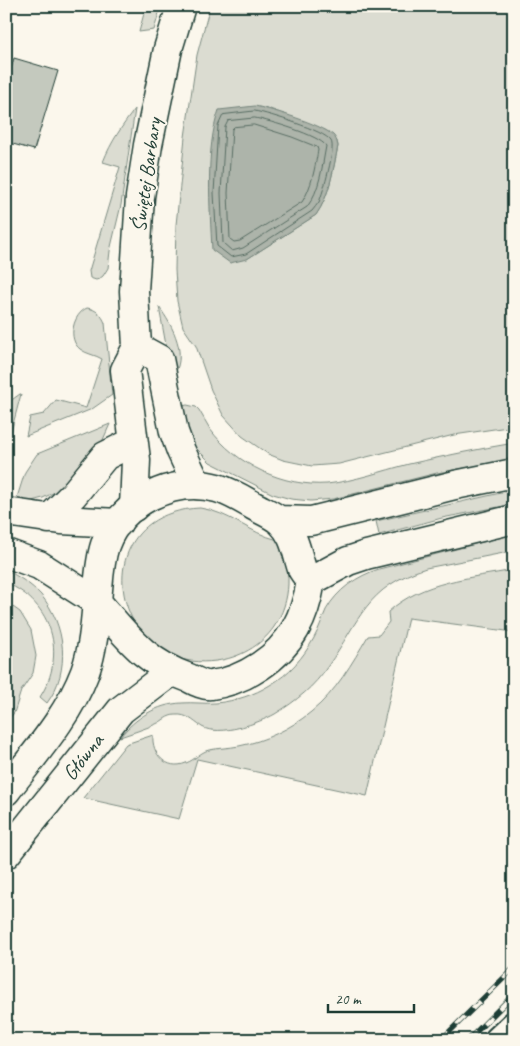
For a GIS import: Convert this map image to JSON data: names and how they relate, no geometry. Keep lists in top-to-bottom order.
{
  "streets": {
    "main road": ["Świętej Barbary", "Główna"]
  },
  "crossings": [
    ["Świętej Barbary", "Główna"]
  ],
  "scale_bar": "20 m"
}
